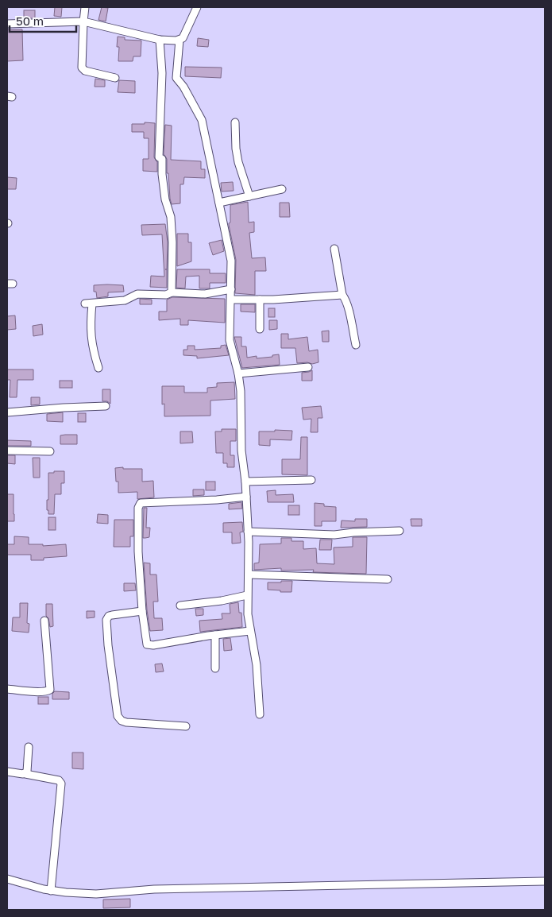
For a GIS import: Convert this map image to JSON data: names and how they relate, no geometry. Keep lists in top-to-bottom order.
{
  "scale_bar": "50 m"
}
